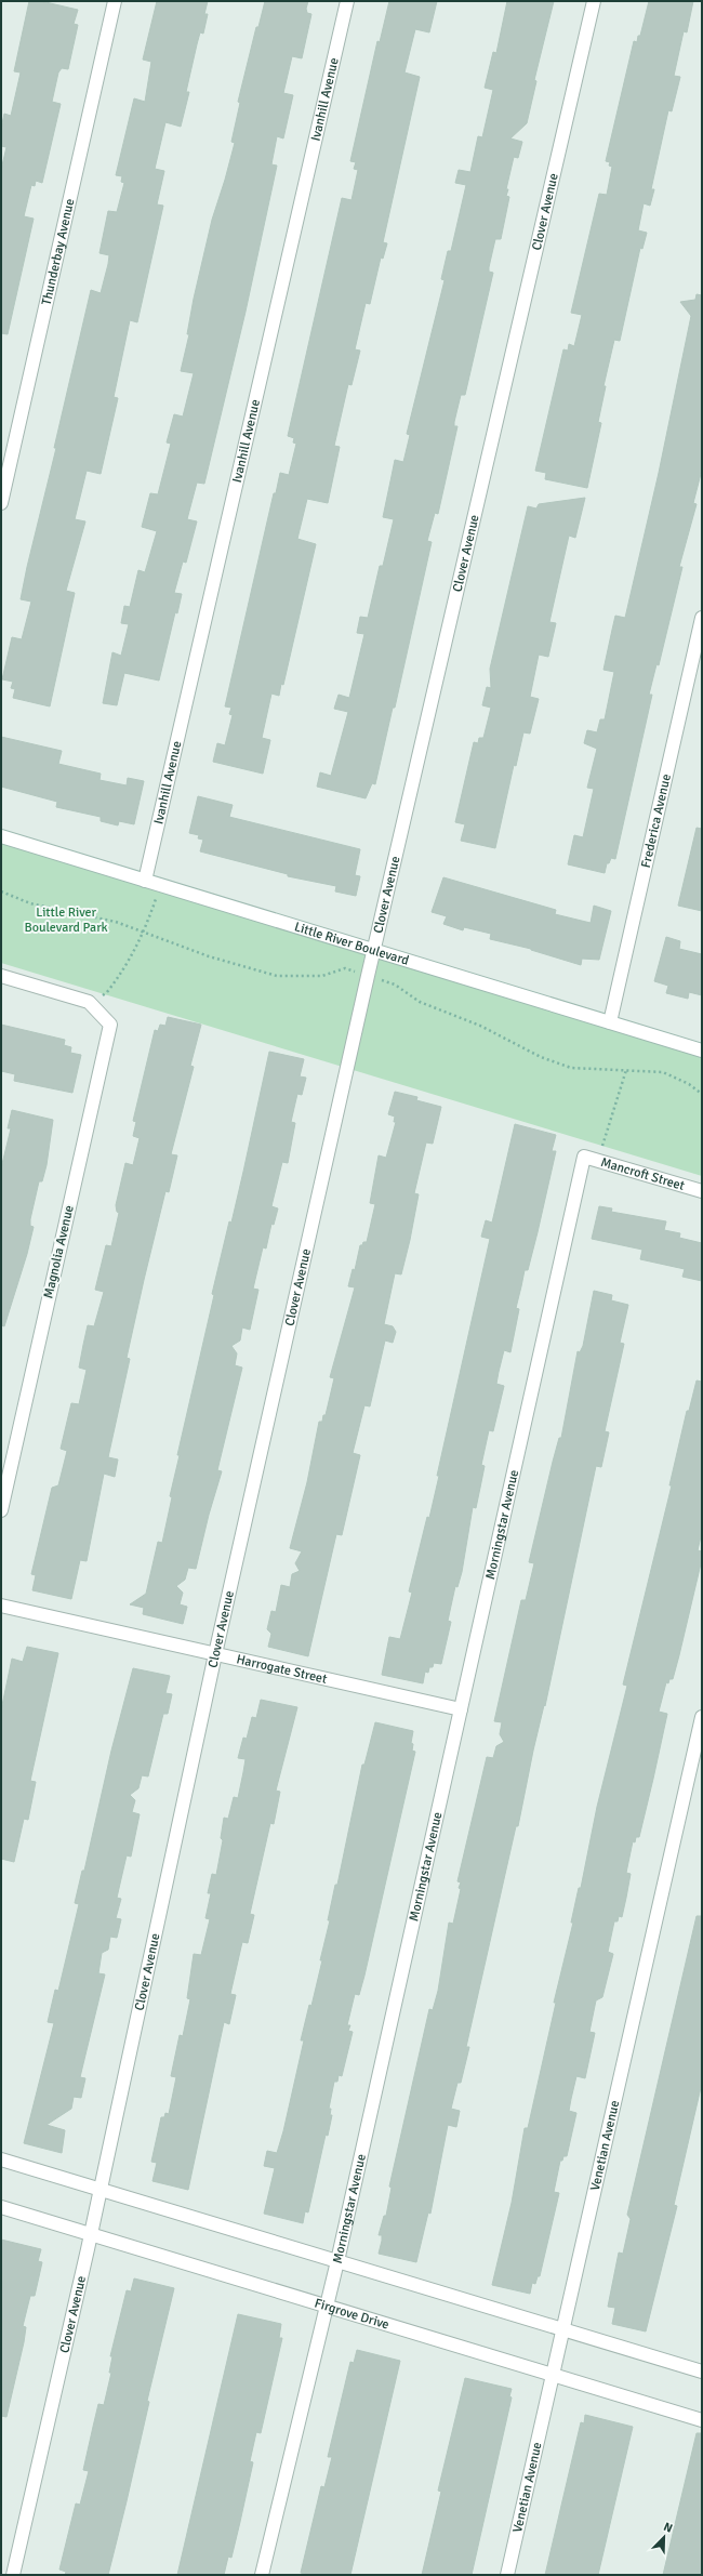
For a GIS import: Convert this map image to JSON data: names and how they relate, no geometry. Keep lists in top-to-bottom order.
{
  "streets": {
    "street": [
      "Ivanhill Avenue",
      "Clover Avenue",
      "Thunderbay Avenue",
      "Frederica Avenue",
      "Little River Boulevard",
      "Mancroft Street",
      "Magnolia Avenue",
      "Morningstar Avenue",
      "Harrogate Street",
      "Venetian Avenue",
      "Firgrove Drive"
    ]
  },
  "crossings": [
    ["Ivanhill Avenue", "Little River Boulevard"],
    ["Clover Avenue", "Little River Boulevard"],
    ["Clover Avenue", "Harrogate Street"],
    ["Clover Avenue", "Firgrove Drive"],
    ["Frederica Avenue", "Little River Boulevard"],
    ["Mancroft Street", "Morningstar Avenue"],
    ["Morningstar Avenue", "Harrogate Street"],
    ["Morningstar Avenue", "Firgrove Drive"],
    ["Venetian Avenue", "Firgrove Drive"]
  ],
  "parks": ["Little River Boulevard Park"],
  "north": "top right"
}
